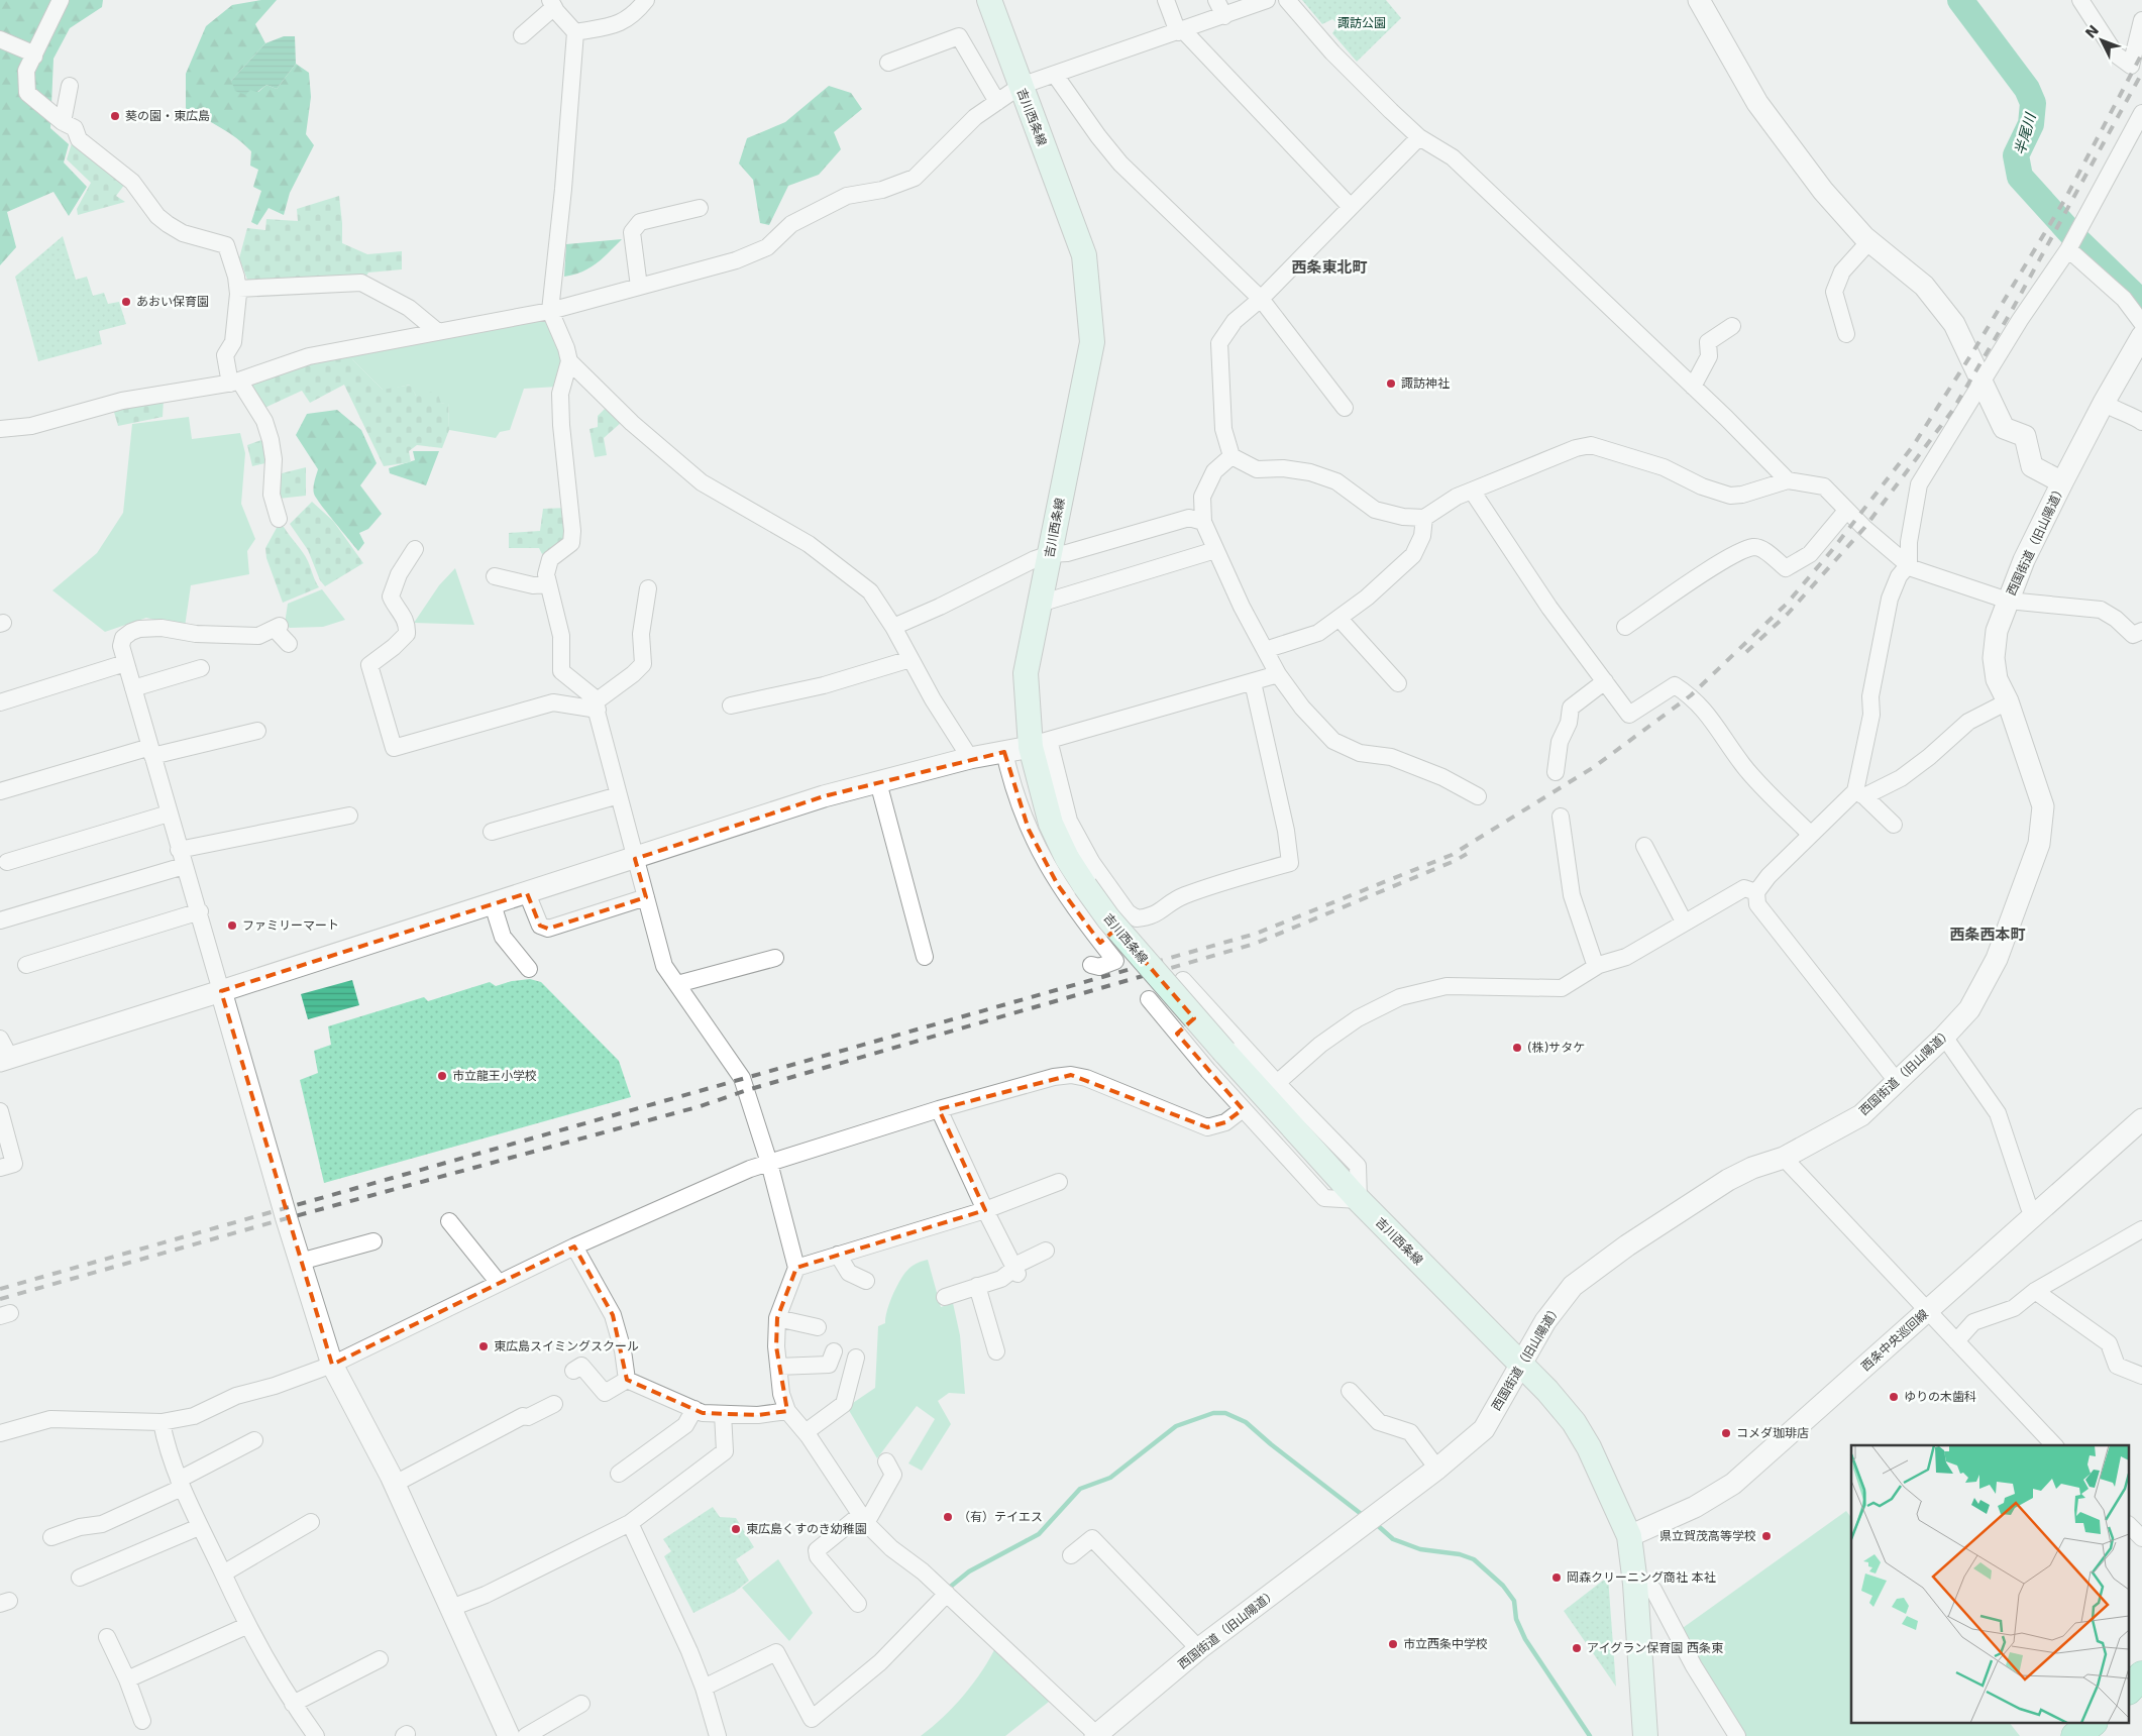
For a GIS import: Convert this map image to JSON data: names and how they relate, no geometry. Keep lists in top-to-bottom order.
{
  "streets": {
    "main road": ["吉川西条線"],
    "street": ["西国街道（旧山陽道）", "西条中央巡回線"]
  },
  "crossings": [
    ["吉川西条線", "西国街道（旧山陽道）"],
    ["吉川西条線", "西条中央巡回線"]
  ],
  "districts": ["西条東北町", "西条西本町"],
  "water": ["半尾川"],
  "parks": ["諏訪公園"],
  "places": [
    "葵の園・東広島",
    "あおい保育園",
    "諏訪神社",
    "ファミリーマート",
    "(株)サタケ",
    "市立龍王小学校",
    "東広島スイミングスクール",
    "ゆりの木歯科",
    "コメダ珈琲店",
    "（有）テイエス",
    "東広島くすのき幼稚園",
    "県立賀茂高等学校",
    "岡森クリーニング商社 本社",
    "市立西条中学校",
    "アイグラン保育園 西条東"
  ],
  "north": "top left"
}
